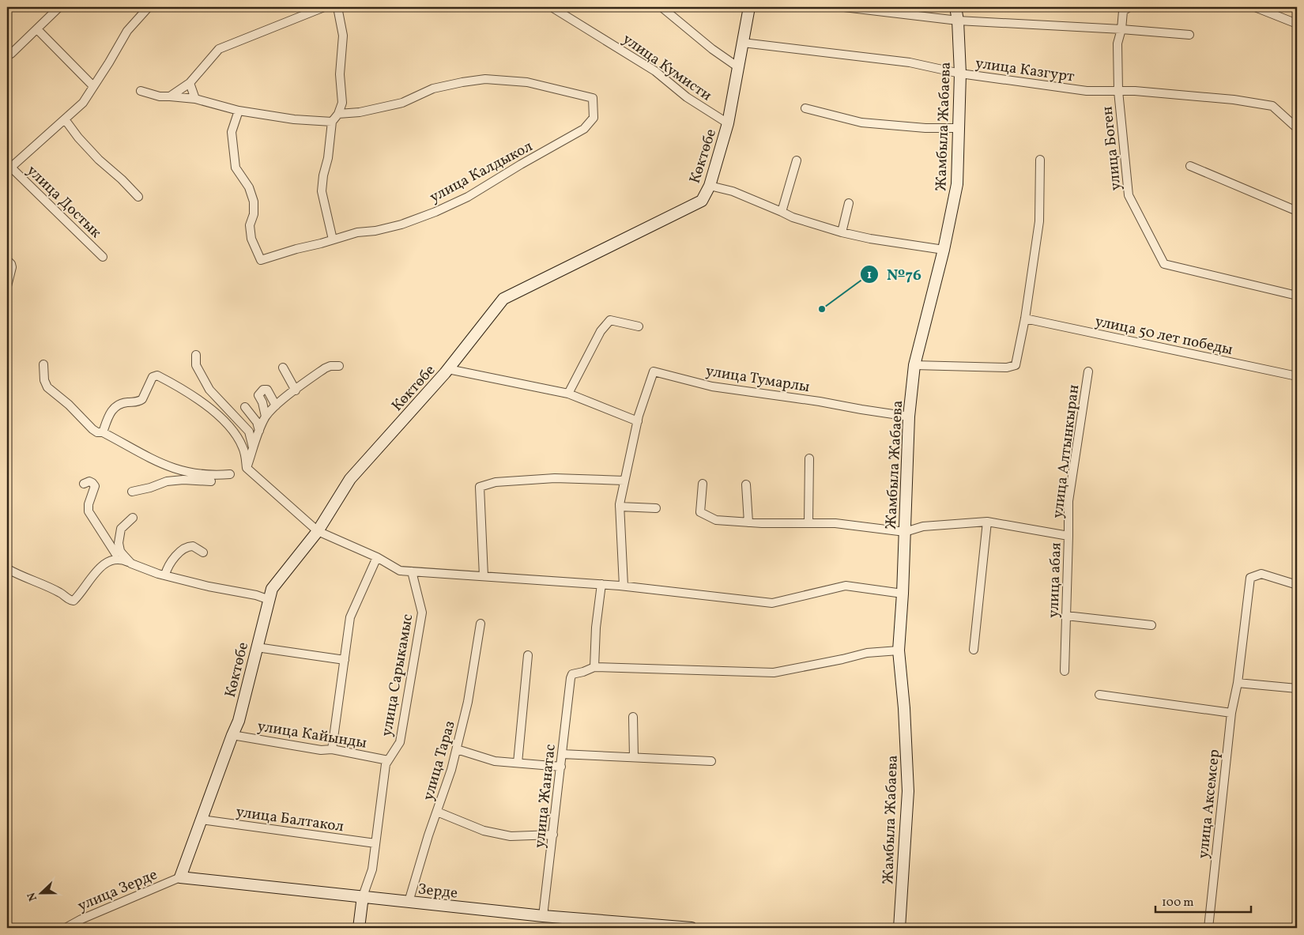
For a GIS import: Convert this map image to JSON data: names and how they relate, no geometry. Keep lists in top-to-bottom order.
{
  "streets": {
    "street": [
      "улица Кумисти",
      "улица Казгурт",
      "Жамбыла Жабаева",
      "улица Боген",
      "Көктөбе",
      "улица Калдыкол",
      "улица Достык",
      "улица 50 лет победы",
      "улица Тумарлы",
      "улица Алтынкыран",
      "улица абая",
      "улица Сарыкамыс",
      "улица Кайынды",
      "улица Тараз",
      "улица Жанатас",
      "улица Аксемсер",
      "улица Балтакол",
      "улица Зерде",
      "Зерде"
    ]
  },
  "crossings": [
    ["улица Кумисти", "Көктөбе"],
    ["улица Казгурт", "Жамбыла Жабаева"],
    ["улица Казгурт", "улица Боген"],
    ["улица Казгурт", "Көктөбе"],
    ["Жамбыла Жабаева", "улица Тумарлы"],
    ["Жамбыла Жабаева", "улица абая"],
    ["Көктөбе", "улица Кайынды"],
    ["Көктөбе", "улица Балтакол"],
    ["Көктөбе", "улица Зерде"],
    ["Көктөбе", "Зерде"],
    ["улица Алтынкыран", "улица абая"],
    ["улица Сарыкамыс", "улица Кайынды"],
    ["улица Сарыкамыс", "улица Балтакол"],
    ["улица Сарыкамыс", "Зерде"],
    ["улица Тараз", "Зерде"],
    ["улица Жанатас", "Зерде"],
    ["улица Зерде", "Зерде"]
  ],
  "places": ["№76"],
  "scale_bar": "100 m",
  "north": "left"
}
